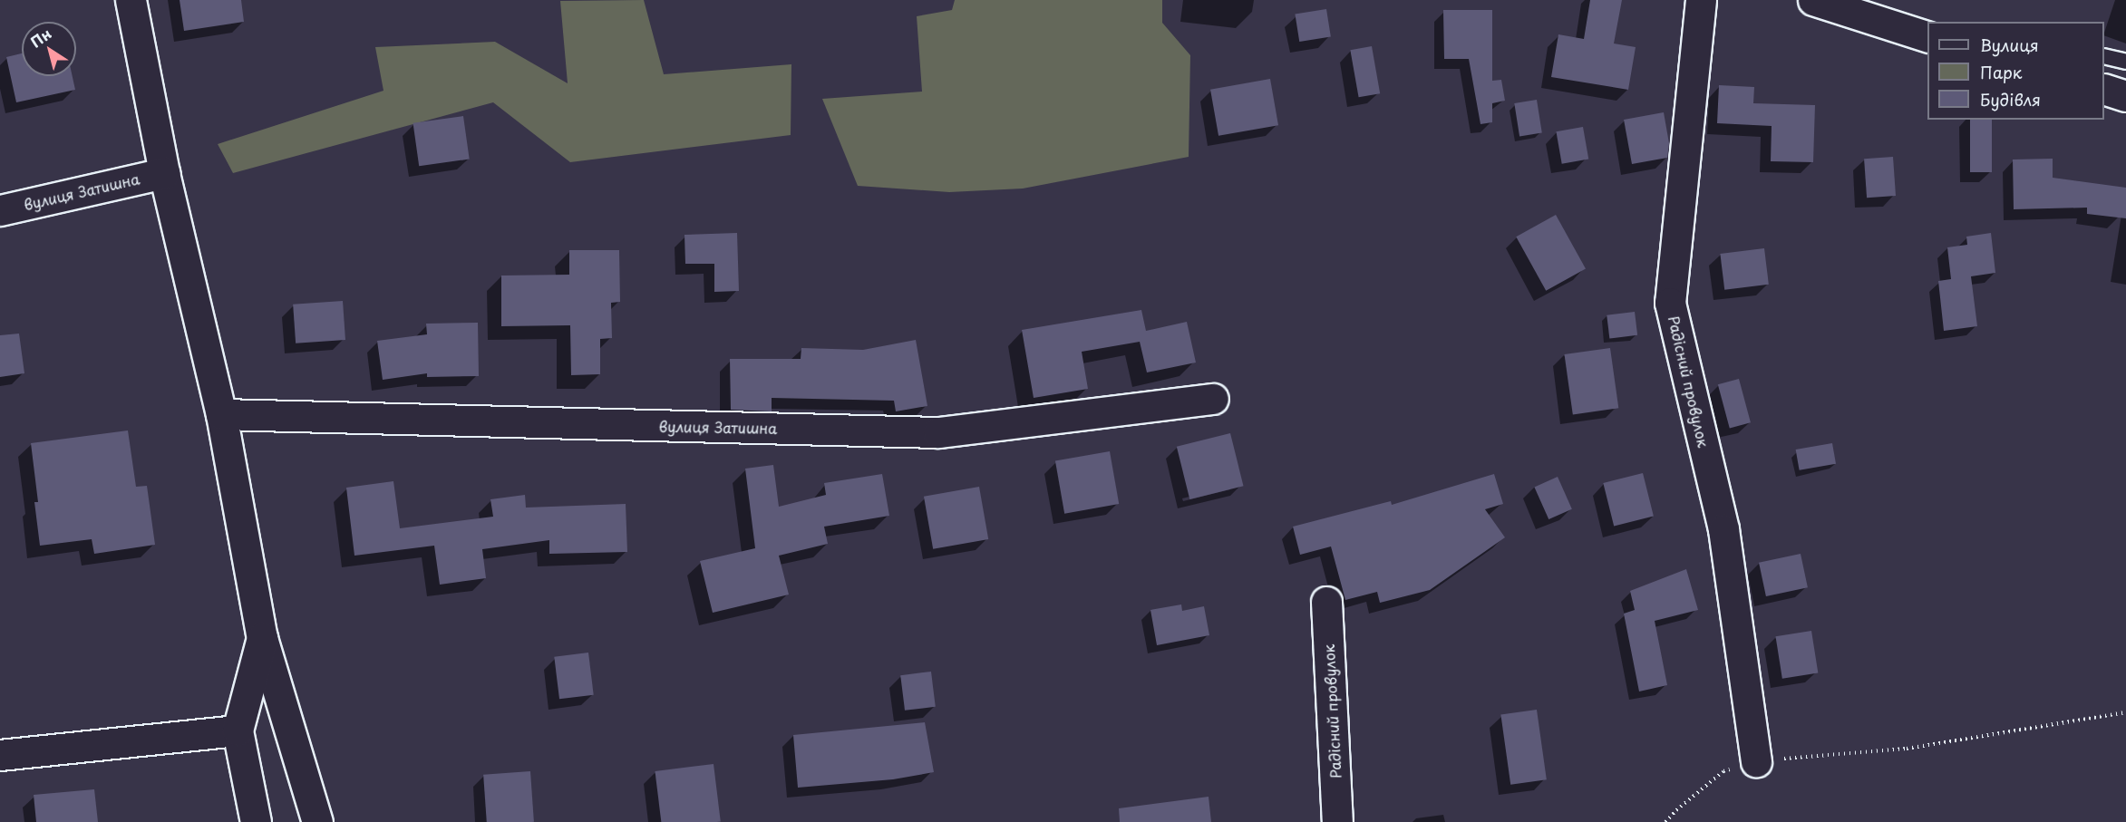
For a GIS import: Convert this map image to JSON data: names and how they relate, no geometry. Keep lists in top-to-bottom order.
{
  "streets": {
    "street": ["вулиця Затишна", "Радісний провулок"]
  },
  "legend": ["Вулиця", "Парк", "Будівля"],
  "north": "top left"
}
